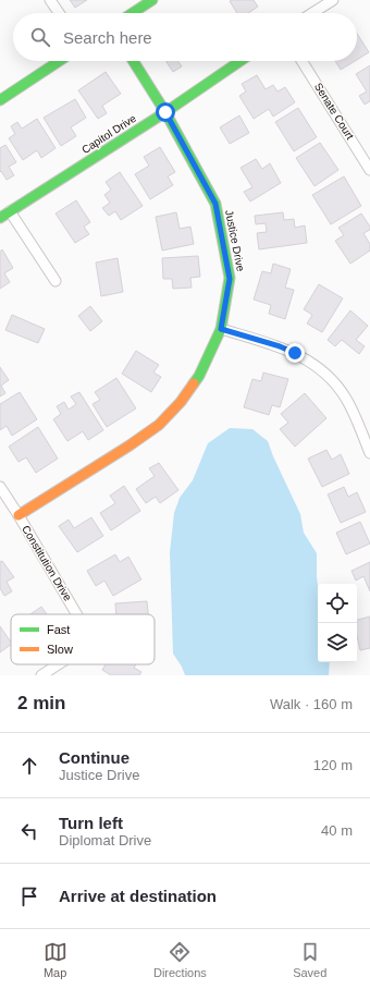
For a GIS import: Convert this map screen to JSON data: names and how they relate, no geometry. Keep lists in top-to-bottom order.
{
  "streets": {
    "street": [
      "Senate Court",
      "Capitol Drive",
      "Justice Drive",
      "Constitution Drive"
    ]
  },
  "crossings": [
    ["Capitol Drive", "Justice Drive"],
    ["Justice Drive", "Constitution Drive"]
  ],
  "legend": ["Fast", "Slow"],
  "page": {
    "search": "Search here",
    "heading": ["2 min", "Walk · 160 m"],
    "list": [
      ["Continue", "Justice Drive", "120 m"],
      ["Turn left", "Diplomat Drive", "40 m"],
      "Arrive at destination"
    ],
    "nav": ["Map", "Directions", "Saved"]
  }
}
